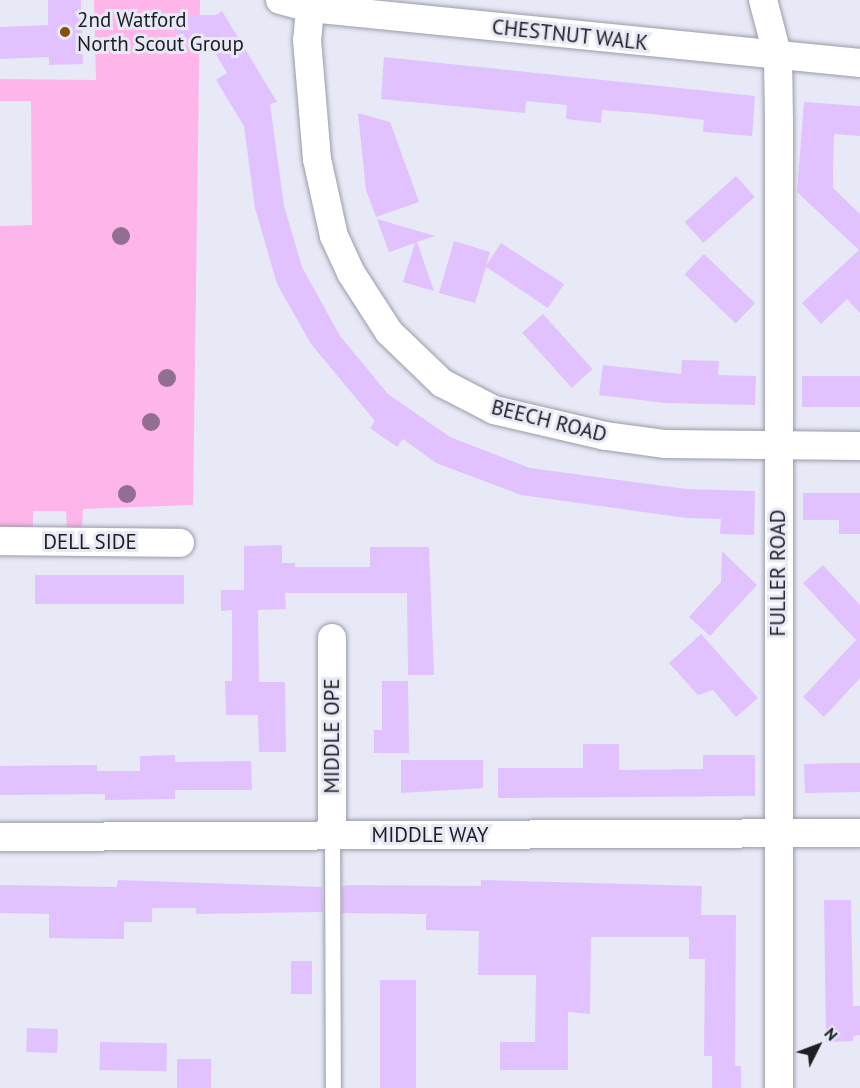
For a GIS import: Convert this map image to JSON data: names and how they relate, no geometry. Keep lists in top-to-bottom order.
{
  "streets": {
    "street": [
      "CHESTNUT WALK",
      "BEECH ROAD",
      "DELL SIDE",
      "FULLER ROAD",
      "MIDDLE OPE",
      "MIDDLE WAY"
    ]
  },
  "crossings": [
    ["CHESTNUT WALK", "BEECH ROAD"],
    ["CHESTNUT WALK", "FULLER ROAD"],
    ["BEECH ROAD", "FULLER ROAD"],
    ["FULLER ROAD", "MIDDLE WAY"],
    ["MIDDLE OPE", "MIDDLE WAY"]
  ],
  "places": ["2nd Watford North Scout Group"],
  "north": "top right"
}
